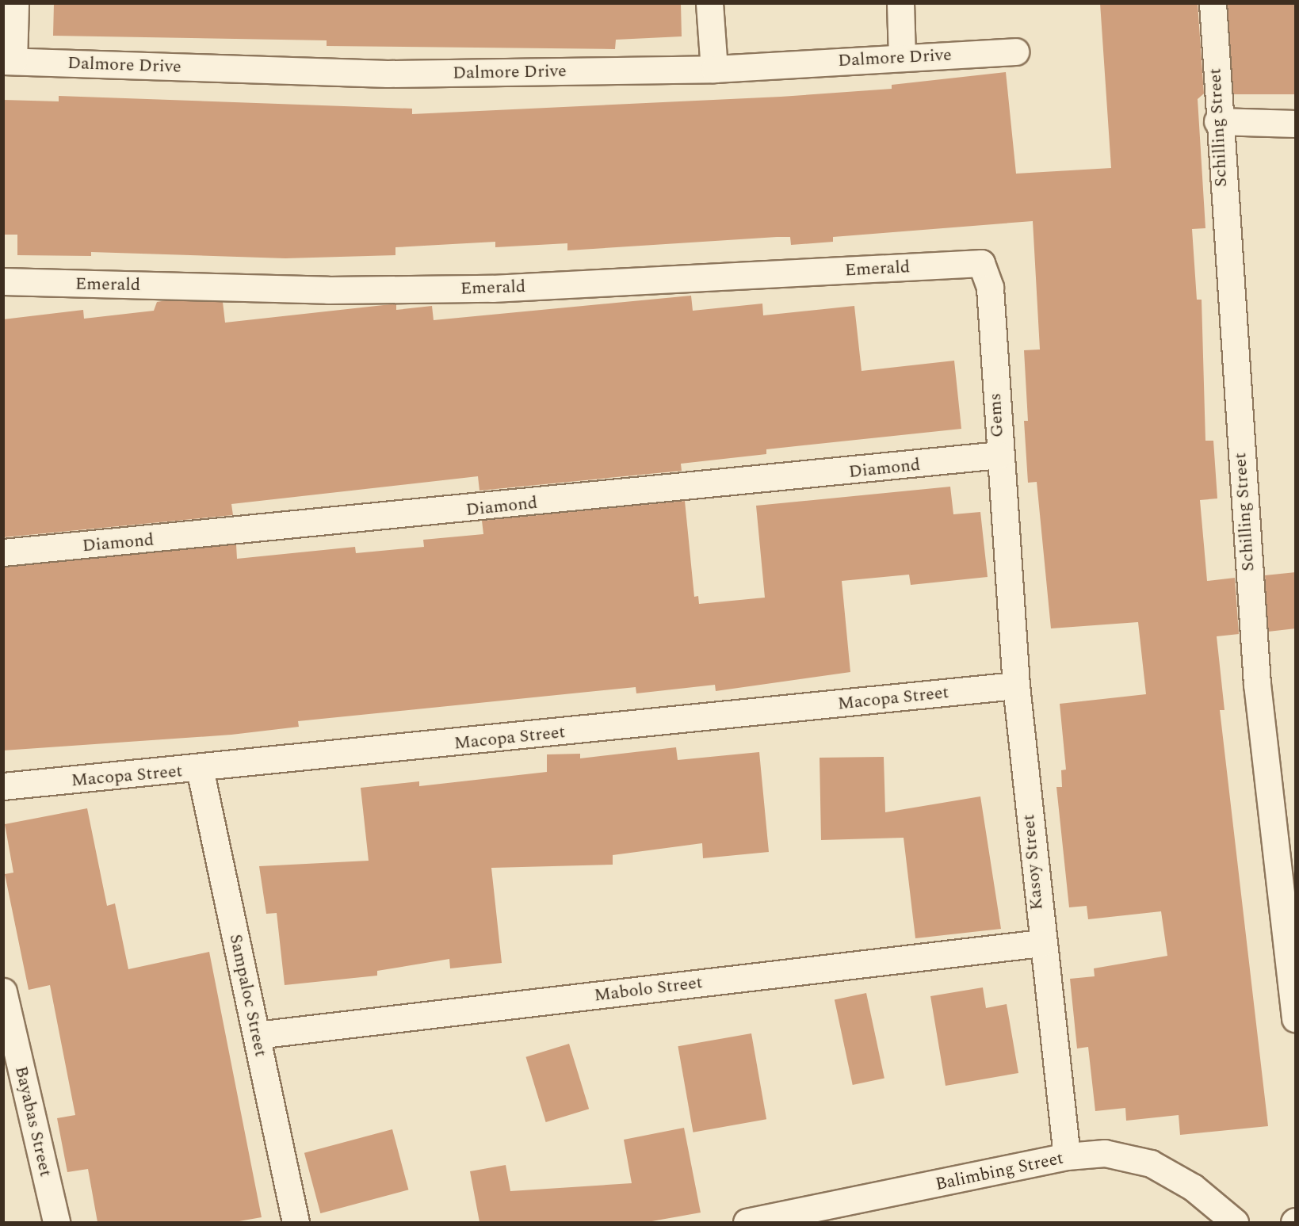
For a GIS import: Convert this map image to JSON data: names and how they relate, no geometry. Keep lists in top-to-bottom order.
{
  "streets": {
    "street": [
      "Dalmore Drive",
      "Schilling Street",
      "Emerald",
      "Gems",
      "Diamond",
      "Macopa Street",
      "Kasoy Street",
      "Mabolo Street",
      "Sampaloc Street",
      "Bayabas Street",
      "Balimbing Street"
    ]
  },
  "crossings": [
    ["Emerald", "Gems"],
    ["Gems", "Diamond"],
    ["Gems", "Kasoy Street"],
    ["Macopa Street", "Kasoy Street"],
    ["Macopa Street", "Sampaloc Street"],
    ["Kasoy Street", "Mabolo Street"],
    ["Kasoy Street", "Balimbing Street"],
    ["Mabolo Street", "Sampaloc Street"]
  ]
}
